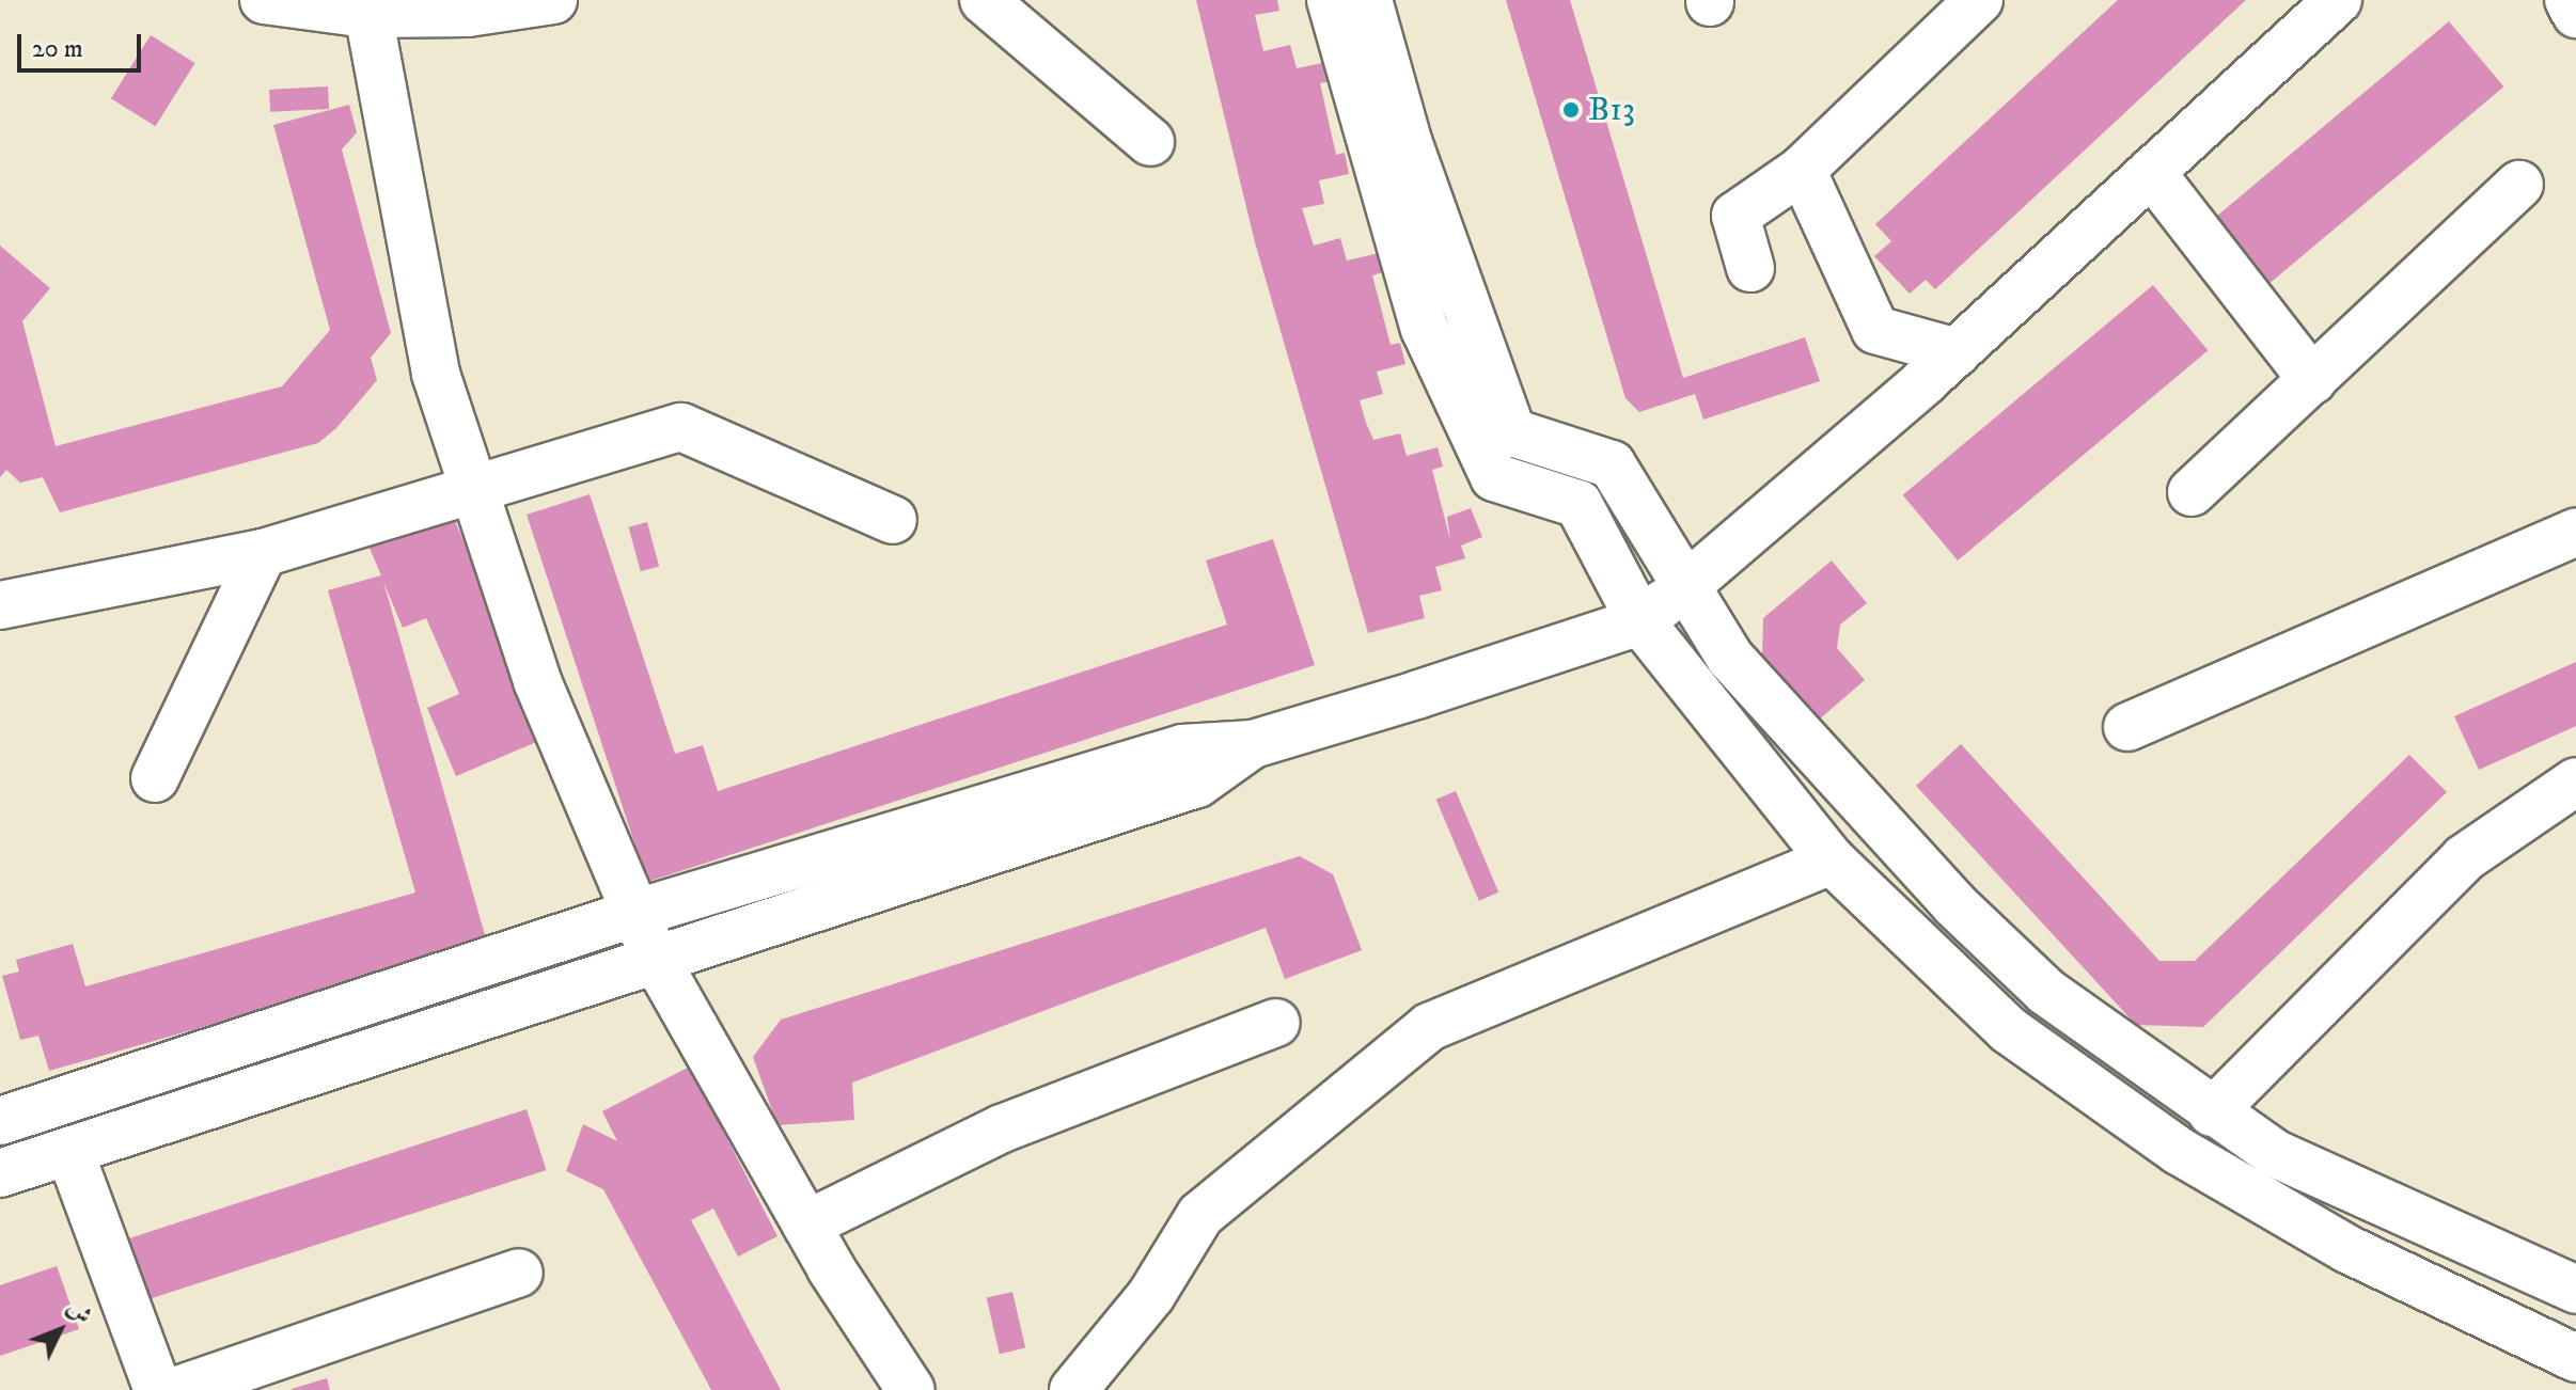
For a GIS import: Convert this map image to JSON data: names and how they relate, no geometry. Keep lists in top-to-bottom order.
{
  "places": ["B13"],
  "scale_bar": "20 m",
  "north": "top right"
}
